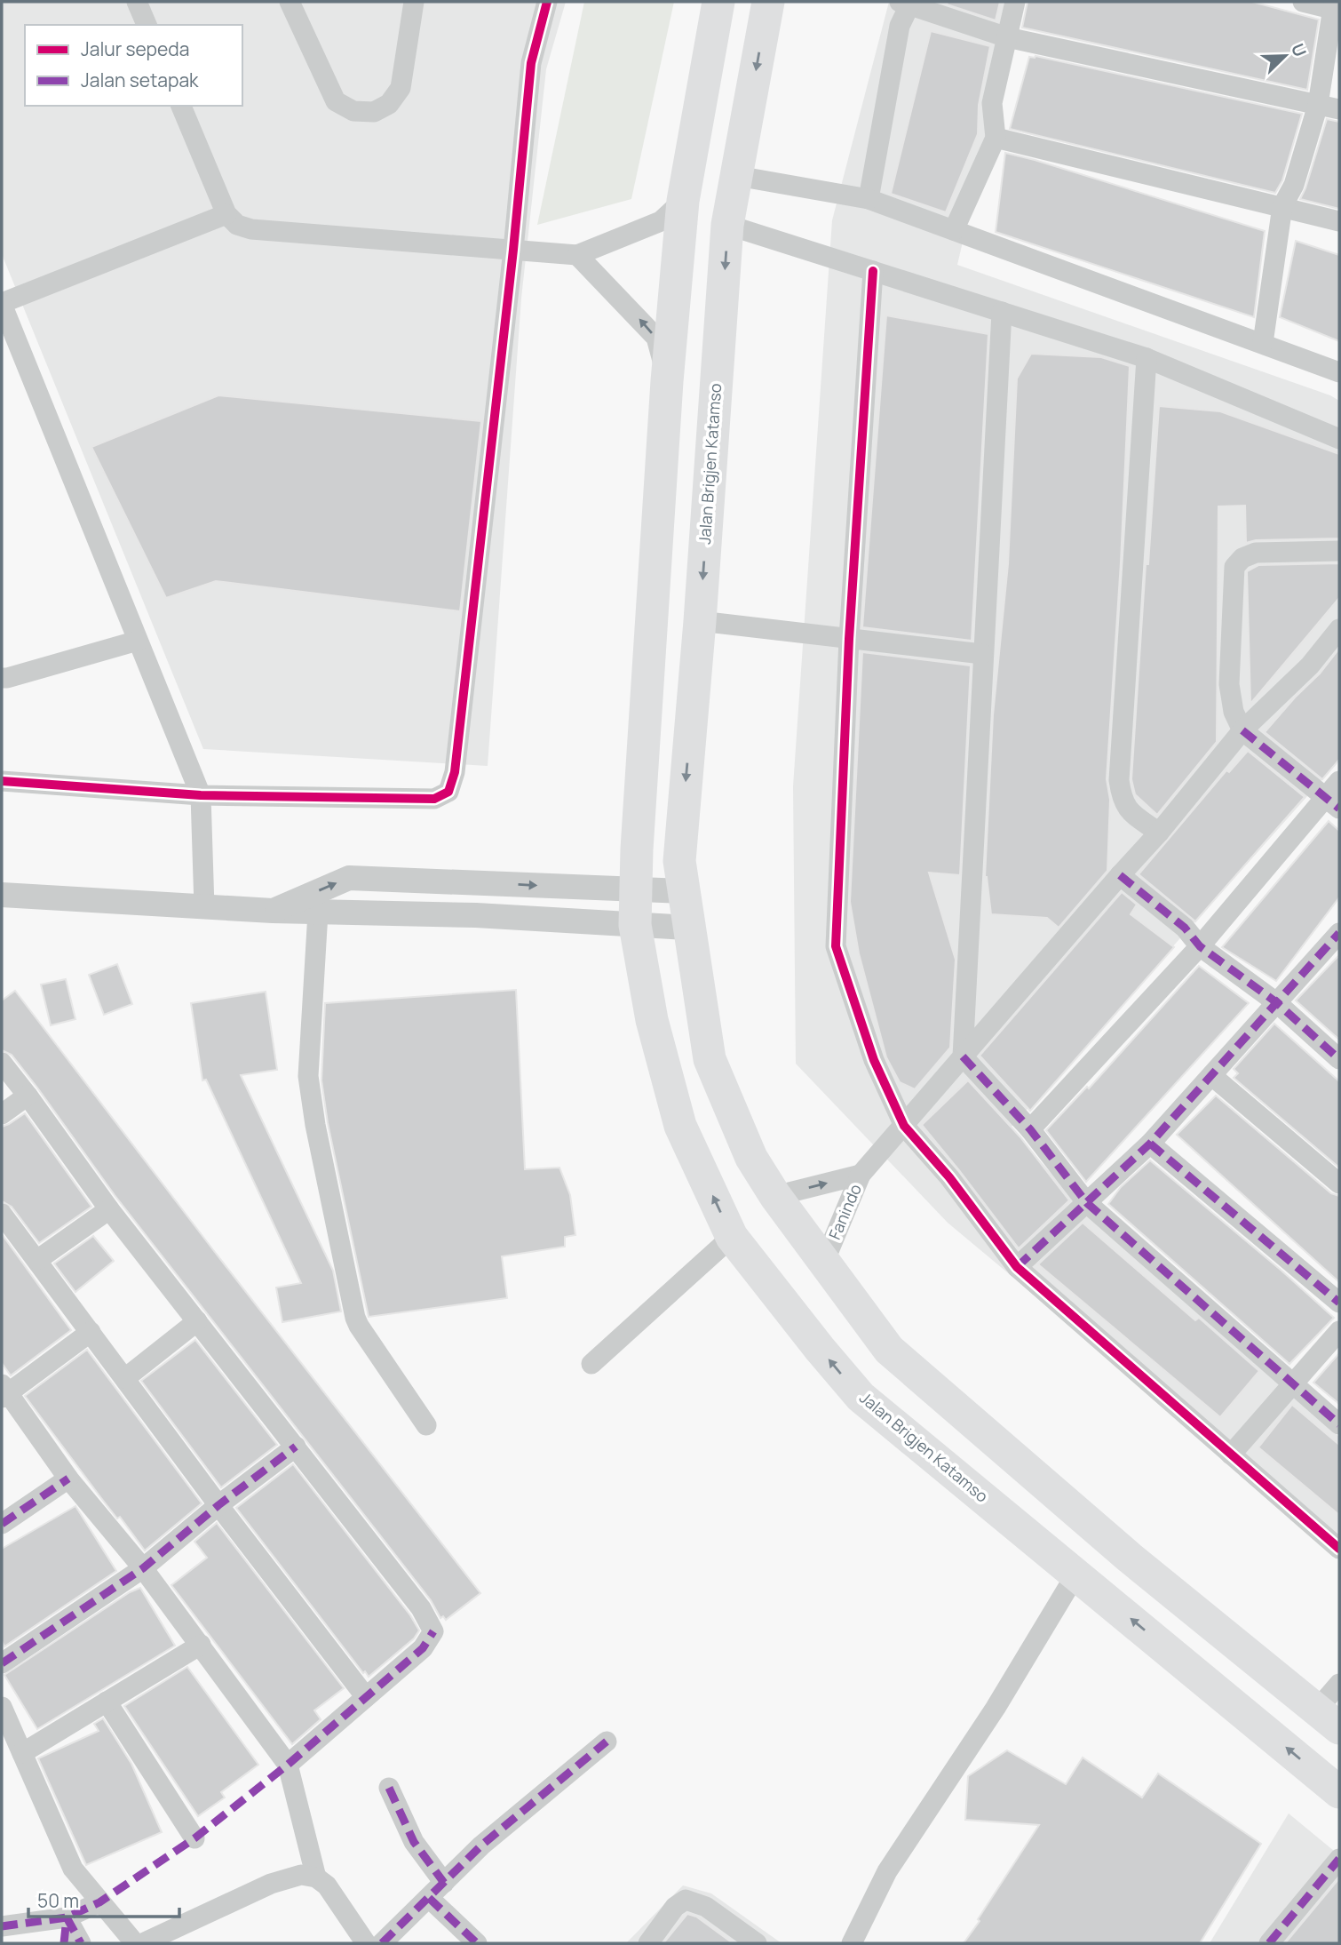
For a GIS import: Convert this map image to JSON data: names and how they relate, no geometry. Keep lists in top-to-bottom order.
{
  "streets": {
    "highway": ["Jalan Brigjen Katamso"],
    "street": ["Fanindo"]
  },
  "crossings": [
    ["Jalan Brigjen Katamso", "Fanindo"]
  ],
  "one_way": ["Fanindo"],
  "legend": ["Jalur sepeda", "Jalan setapak"],
  "scale_bar": "50 m",
  "north": "top right"
}
